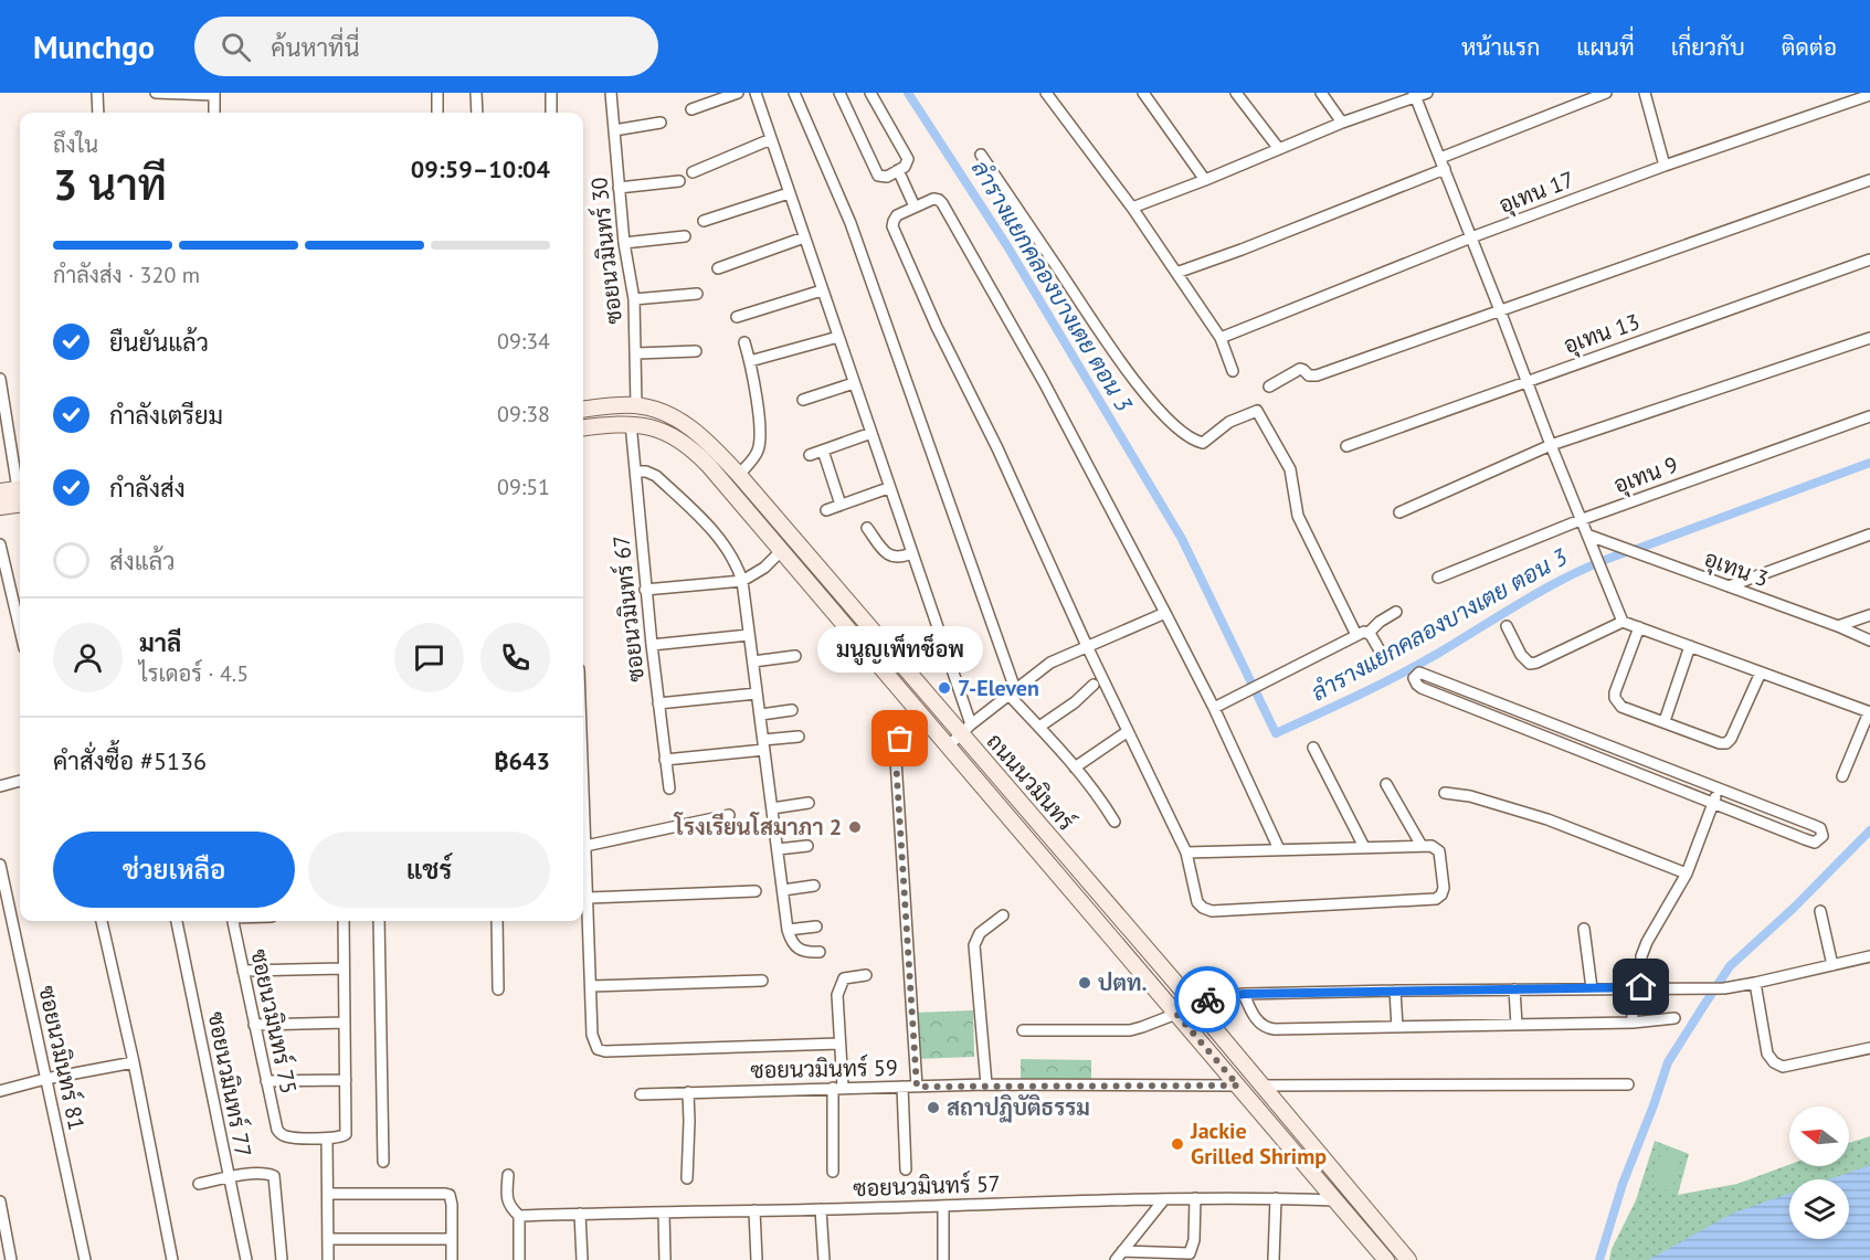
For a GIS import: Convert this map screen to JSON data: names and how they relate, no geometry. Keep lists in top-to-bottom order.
{
  "streets": {
    "main road": ["ถนนนวมินทร์"],
    "street": [
      "อุเทน 17",
      "ซอยนวมินทร์ 30",
      "อุเทน 13",
      "อุเทน 9",
      "อุเทน 3",
      "ซอยนวมินทร์ 67",
      "ซอยนวมินทร์ 75",
      "ซอยนวมินทร์ 81",
      "ซอยนวมินทร์ 59",
      "ซอยนวมินทร์ 77",
      "ซอยนวมินทร์ 57"
    ]
  },
  "crossings": [
    ["ซอยนวมินทร์ 30", "ถนนนวมินทร์"],
    ["ซอยนวมินทร์ 67", "ถนนนวมินทร์"],
    ["ถนนนวมินทร์", "ซอยนวมินทร์ 59"],
    ["ถนนนวมินทร์", "ซอยนวมินทร์ 57"]
  ],
  "water": ["ลำรางแยกคลองบางเตย ตอน 3"],
  "places": [
    "7-Eleven",
    "มนูญเพ็ทช็อพ",
    "โรงเรียนโสมาภา 2",
    "ปตท.",
    "สถาปฏิบัติธรรม",
    "Jackie Grilled Shrimp"
  ],
  "north": "left",
  "page": {
    "header": "Munchgo",
    "search": "ค้นหาที่นี่",
    "nav": [
      "หน้าแรก",
      "แผนที่",
      "เกี่ยวกับ",
      "ติดต่อ"
    ],
    "heading": ["3 นาที", "ถึงใน", "09:59–10:04"],
    "panel": [
      "มาลี",
      "ไรเดอร์ · 4.5",
      "คำสั่งซื้อ #5136",
      "฿643"
    ],
    "bar": "กำลังส่ง · 320 m",
    "list": [
      ["ยืนยันแล้ว", "09:34"],
      ["กำลังเตรียม", "09:38"],
      ["กำลังส่ง", "09:51"],
      "ส่งแล้ว"
    ],
    "bubble": "มนูญเพ็ทช็อพ",
    "buttons": ["ช่วยเหลือ", "แชร์"]
  }
}
